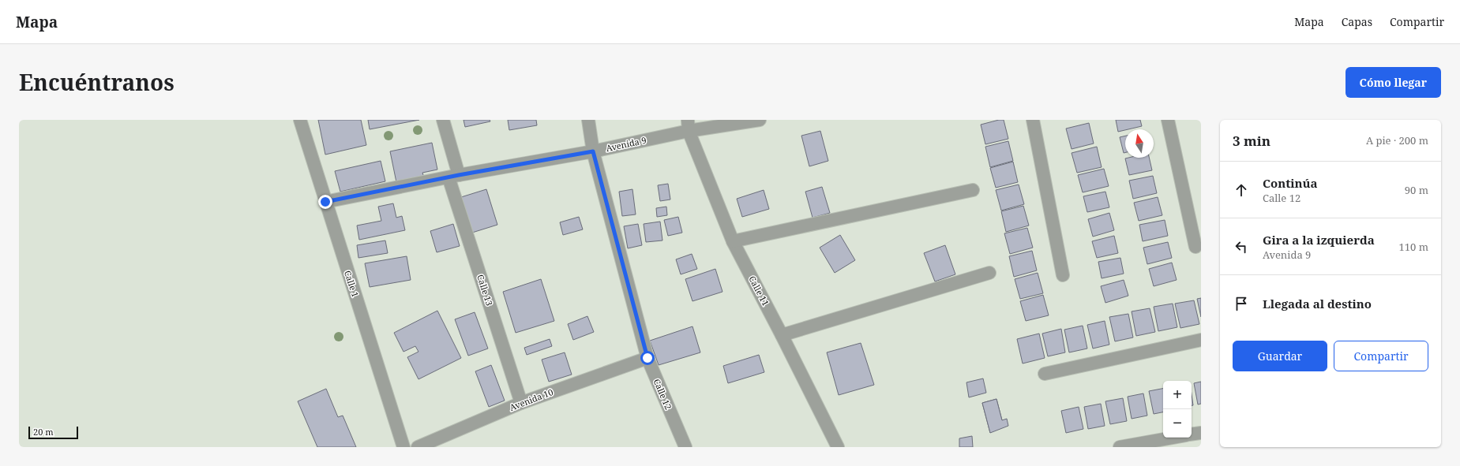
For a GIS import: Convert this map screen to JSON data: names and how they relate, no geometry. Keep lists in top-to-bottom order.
{
  "streets": {
    "street": [
      "Avenida 9",
      "Calle 1",
      "Calle 13",
      "Calle 11",
      "Calle 12",
      "Avenida 10"
    ]
  },
  "crossings": [
    ["Avenida 9", "Calle 1"],
    ["Avenida 9", "Calle 13"],
    ["Avenida 9", "Calle 11"],
    ["Avenida 9", "Calle 12"],
    ["Calle 13", "Avenida 10"],
    ["Calle 12", "Avenida 10"]
  ],
  "scale_bar": "20 m",
  "north": "top",
  "page": {
    "header": "Mapa",
    "nav": ["Mapa", "Capas", "Compartir"],
    "title": "Encuéntranos",
    "buttons": [
      "Cómo llegar",
      ["Guardar", "Compartir"]
    ],
    "heading": ["3 min", "A pie · 200 m"],
    "list": [
      ["Continúa", "Calle 12", "90 m"],
      ["Gira a la izquierda", "Avenida 9", "110 m"],
      "Llegada al destino"
    ],
    "map_buttons": ["+", "−"],
    "scale": "20 m"
  }
}
